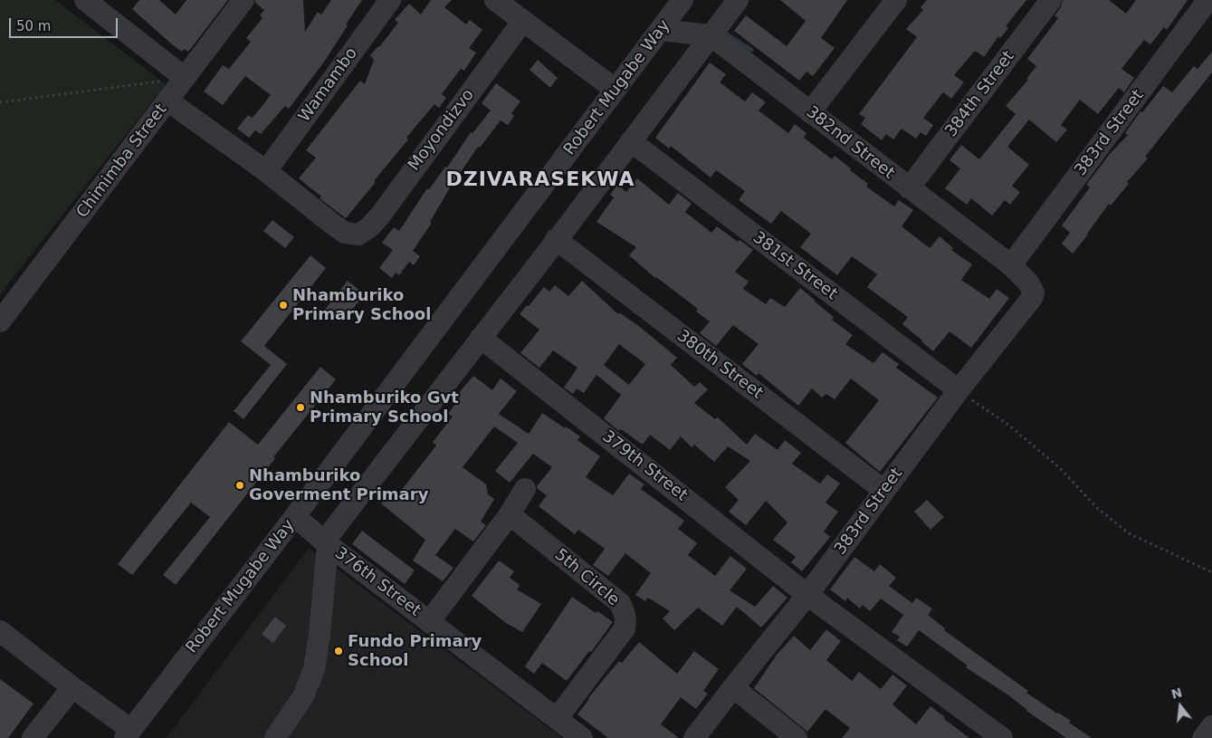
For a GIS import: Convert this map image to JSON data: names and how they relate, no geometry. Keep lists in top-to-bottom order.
{
  "streets": {
    "street": [
      "Wamambo",
      "Robert Mugabe Way",
      "384th Street",
      "Moyondizvo",
      "383rd Street",
      "382nd Street",
      "Chimimba Street",
      "381st Street",
      "380th Street",
      "379th Street",
      "5th Circle",
      "376th Street"
    ]
  },
  "crossings": [
    ["Wamambo", "Moyondizvo"],
    ["Robert Mugabe Way", "376th Street"],
    ["384th Street", "382nd Street"],
    ["383rd Street", "382nd Street"],
    ["383rd Street", "381st Street"],
    ["383rd Street", "380th Street"],
    ["383rd Street", "379th Street"],
    ["5th Circle", "376th Street"]
  ],
  "districts": ["DZIVARASEKWA"],
  "places": [
    "Nhamburiko Primary School",
    "Nhamburiko Gvt Primary School",
    "Nhamburiko Goverment Primary",
    "Fundo Primary School"
  ],
  "scale_bar": "50 m",
  "north": "top"
}
